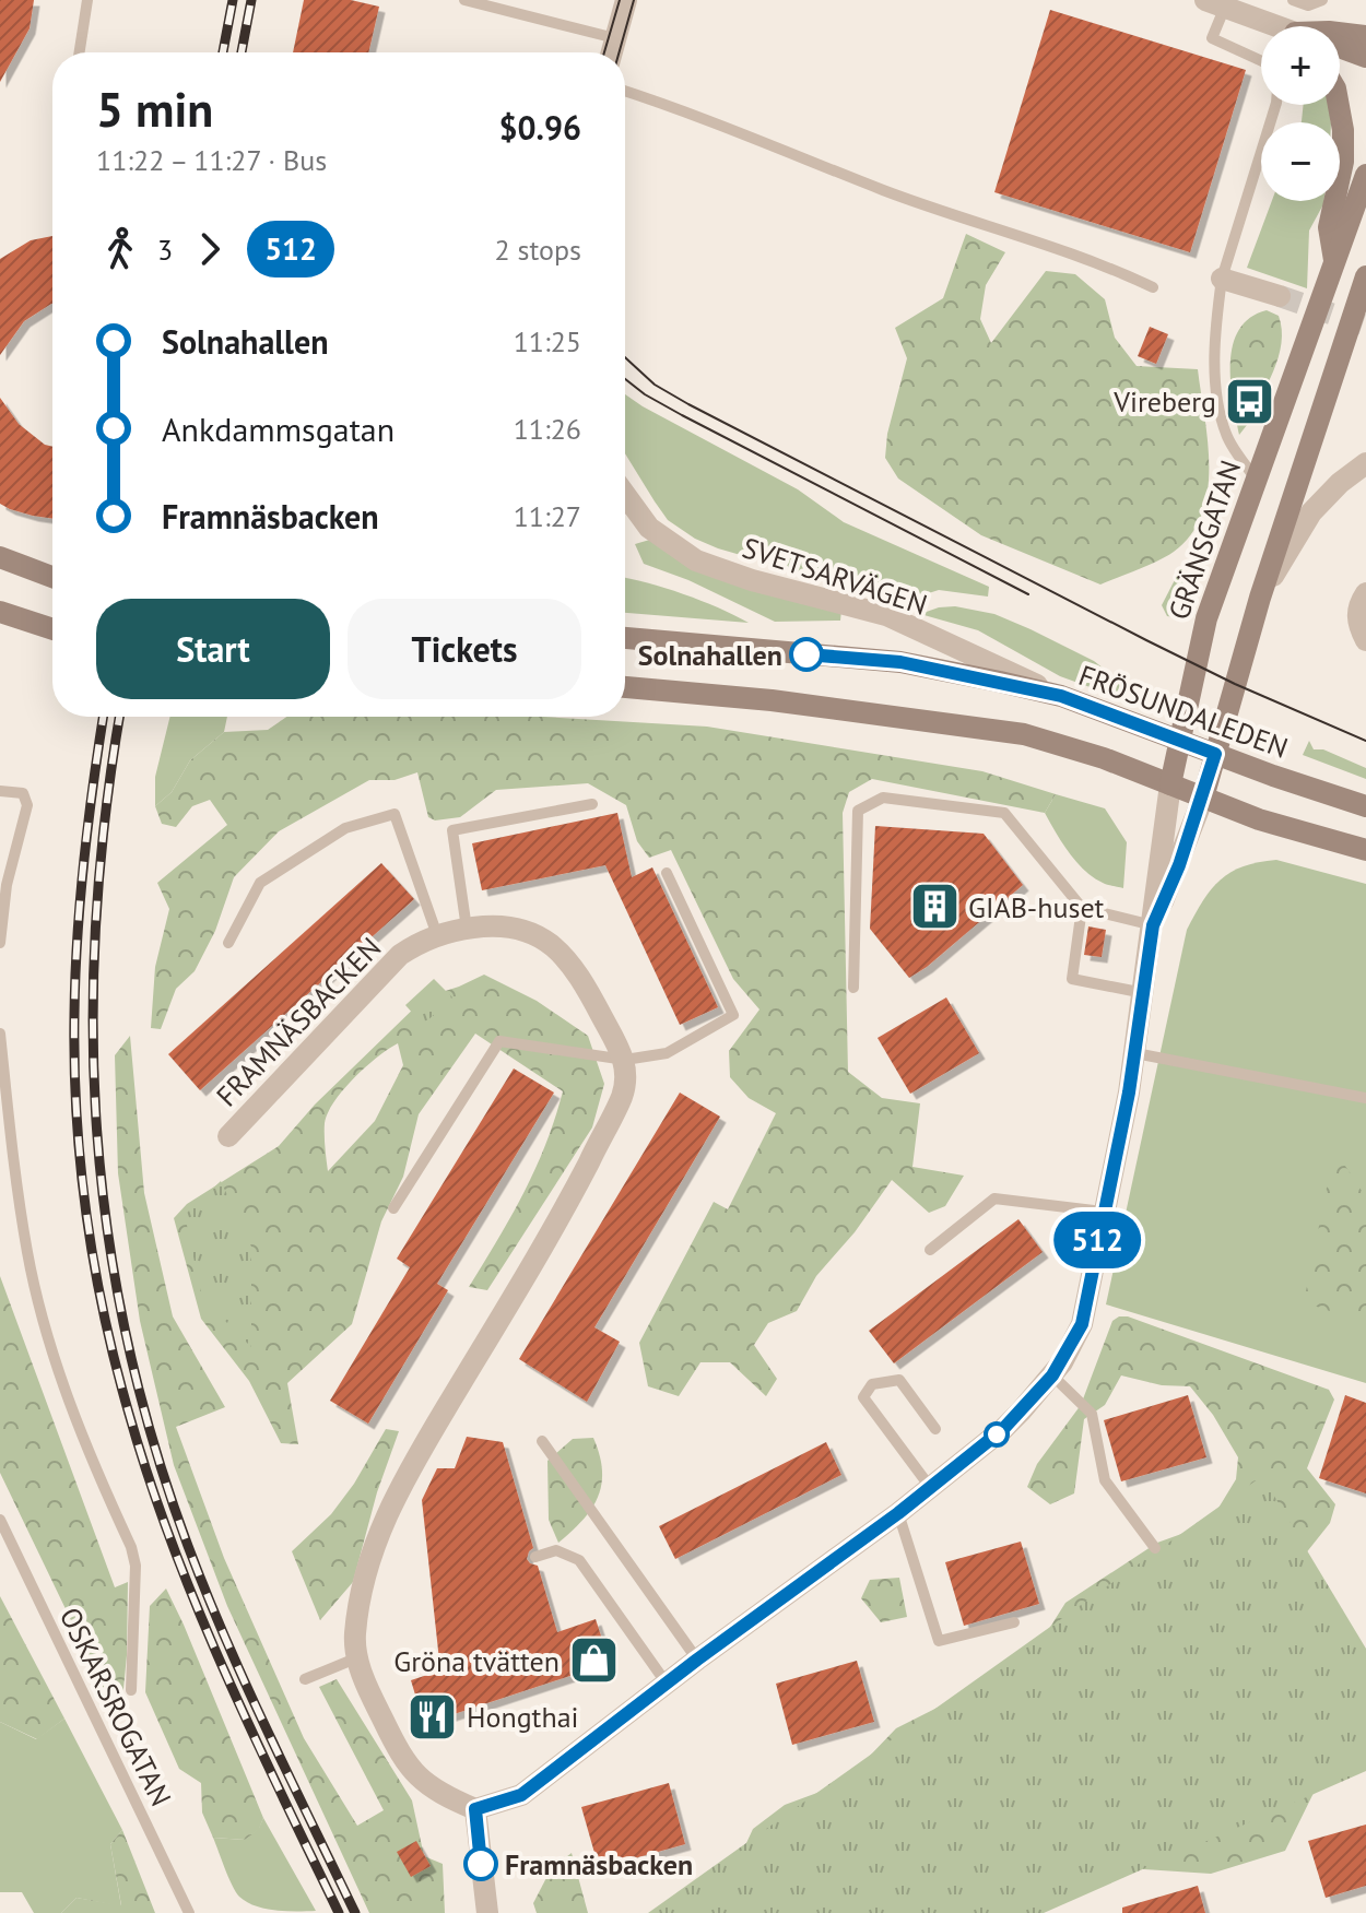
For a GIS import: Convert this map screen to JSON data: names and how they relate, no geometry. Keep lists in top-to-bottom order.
{
  "streets": {
    "main road": ["GRÄNSGATAN", "FRÖSUNDALEDEN"],
    "street": ["SVETSARVÄGEN", "FRAMNÄSBACKEN"],
    "lane": ["OSKARSROGATAN"]
  },
  "crossings": [
    ["GRÄNSGATAN", "FRÖSUNDALEDEN"],
    ["SVETSARVÄGEN", "FRÖSUNDALEDEN"]
  ],
  "places": {
    "bus stop": ["Vireberg"],
    "other": ["Solnahallen", "Framnäsbacken"],
    "building": ["GIAB-huset"],
    "shop": ["Gröna tvätten"],
    "restaurant": ["Hongthai"]
  },
  "lines": ["bus line 512"],
  "page": {
    "on_map": "512",
    "map_buttons": ["+", "−"],
    "heading": ["5 min", "11:22 – 11:27 · Bus", "$0.96"],
    "legs": ["3", "512", "2 stops"],
    "list": [
      {
        "name": "Solnahallen",
        "value": "11:25"
      },
      {
        "name": "Ankdammsgatan",
        "value": "11:26"
      },
      {
        "name": "Framnäsbacken",
        "value": "11:27"
      }
    ],
    "buttons": ["Start", "Tickets"]
  }
}
